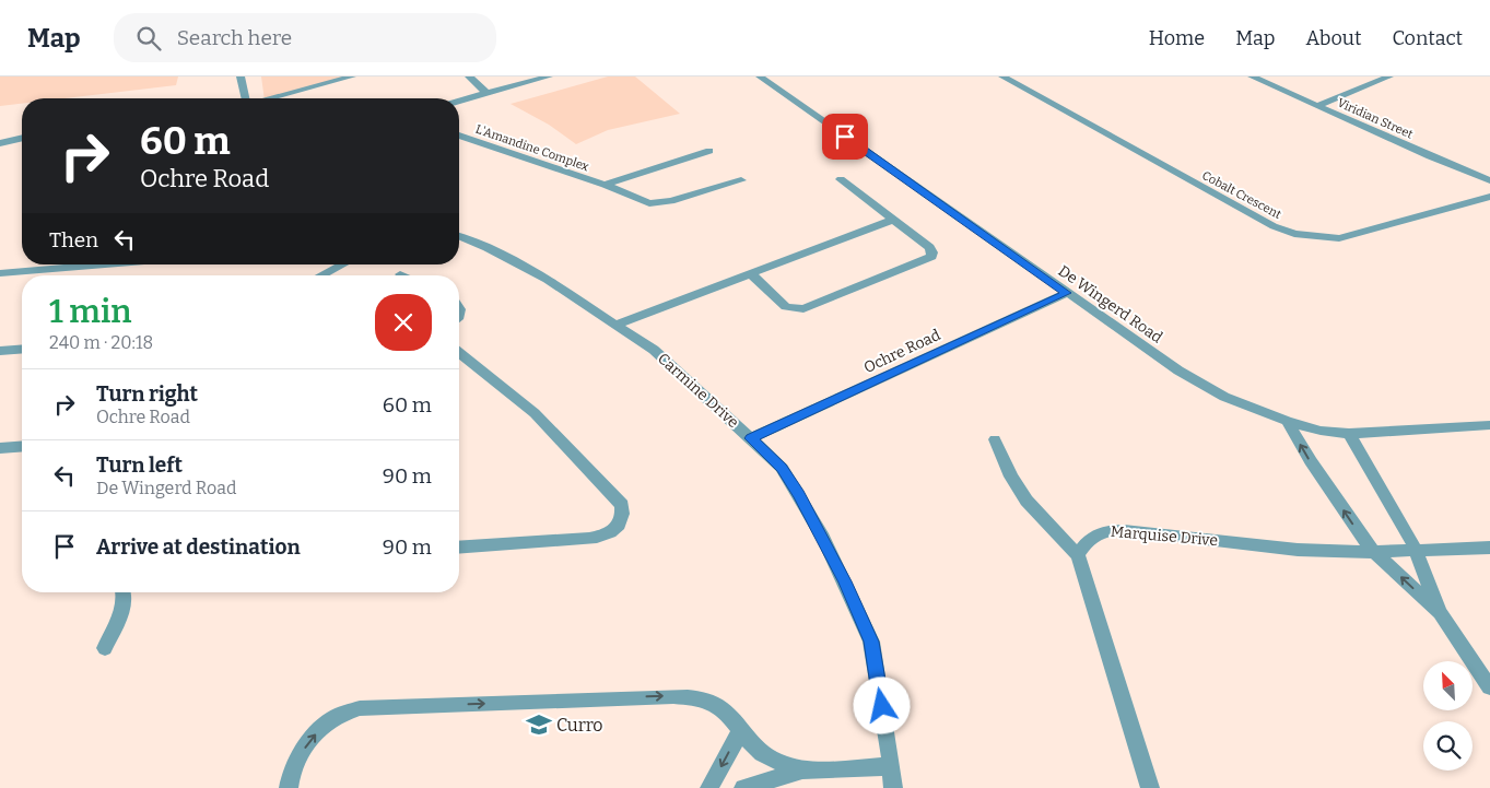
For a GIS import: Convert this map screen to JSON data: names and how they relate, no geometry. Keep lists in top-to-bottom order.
{
  "streets": {
    "street": [
      "Viridian Street",
      "L'Amandine Complex",
      "Cobalt Crescent",
      "De Wingerd Road",
      "Ochre Road",
      "Carmine Drive",
      "Marquise Drive"
    ]
  },
  "crossings": [
    ["De Wingerd Road", "Ochre Road"],
    ["Ochre Road", "Carmine Drive"]
  ],
  "places": {
    "school or university": ["Curro"]
  },
  "north": "top left",
  "page": {
    "header": "Map",
    "search": "Search here",
    "nav": [
      "Home",
      "Map",
      "About",
      "Contact"
    ],
    "turn": ["60 m", "Ochre Road"],
    "then": "Then",
    "heading": ["1 min", "240 m · 20:18"],
    "list": [
      {
        "name": "Turn right",
        "note": "Ochre Road",
        "value": "60 m"
      },
      {
        "name": "Turn left",
        "note": "De Wingerd Road",
        "value": "90 m"
      },
      {
        "name": "Arrive at destination",
        "value": "90 m"
      }
    ]
  }
}
